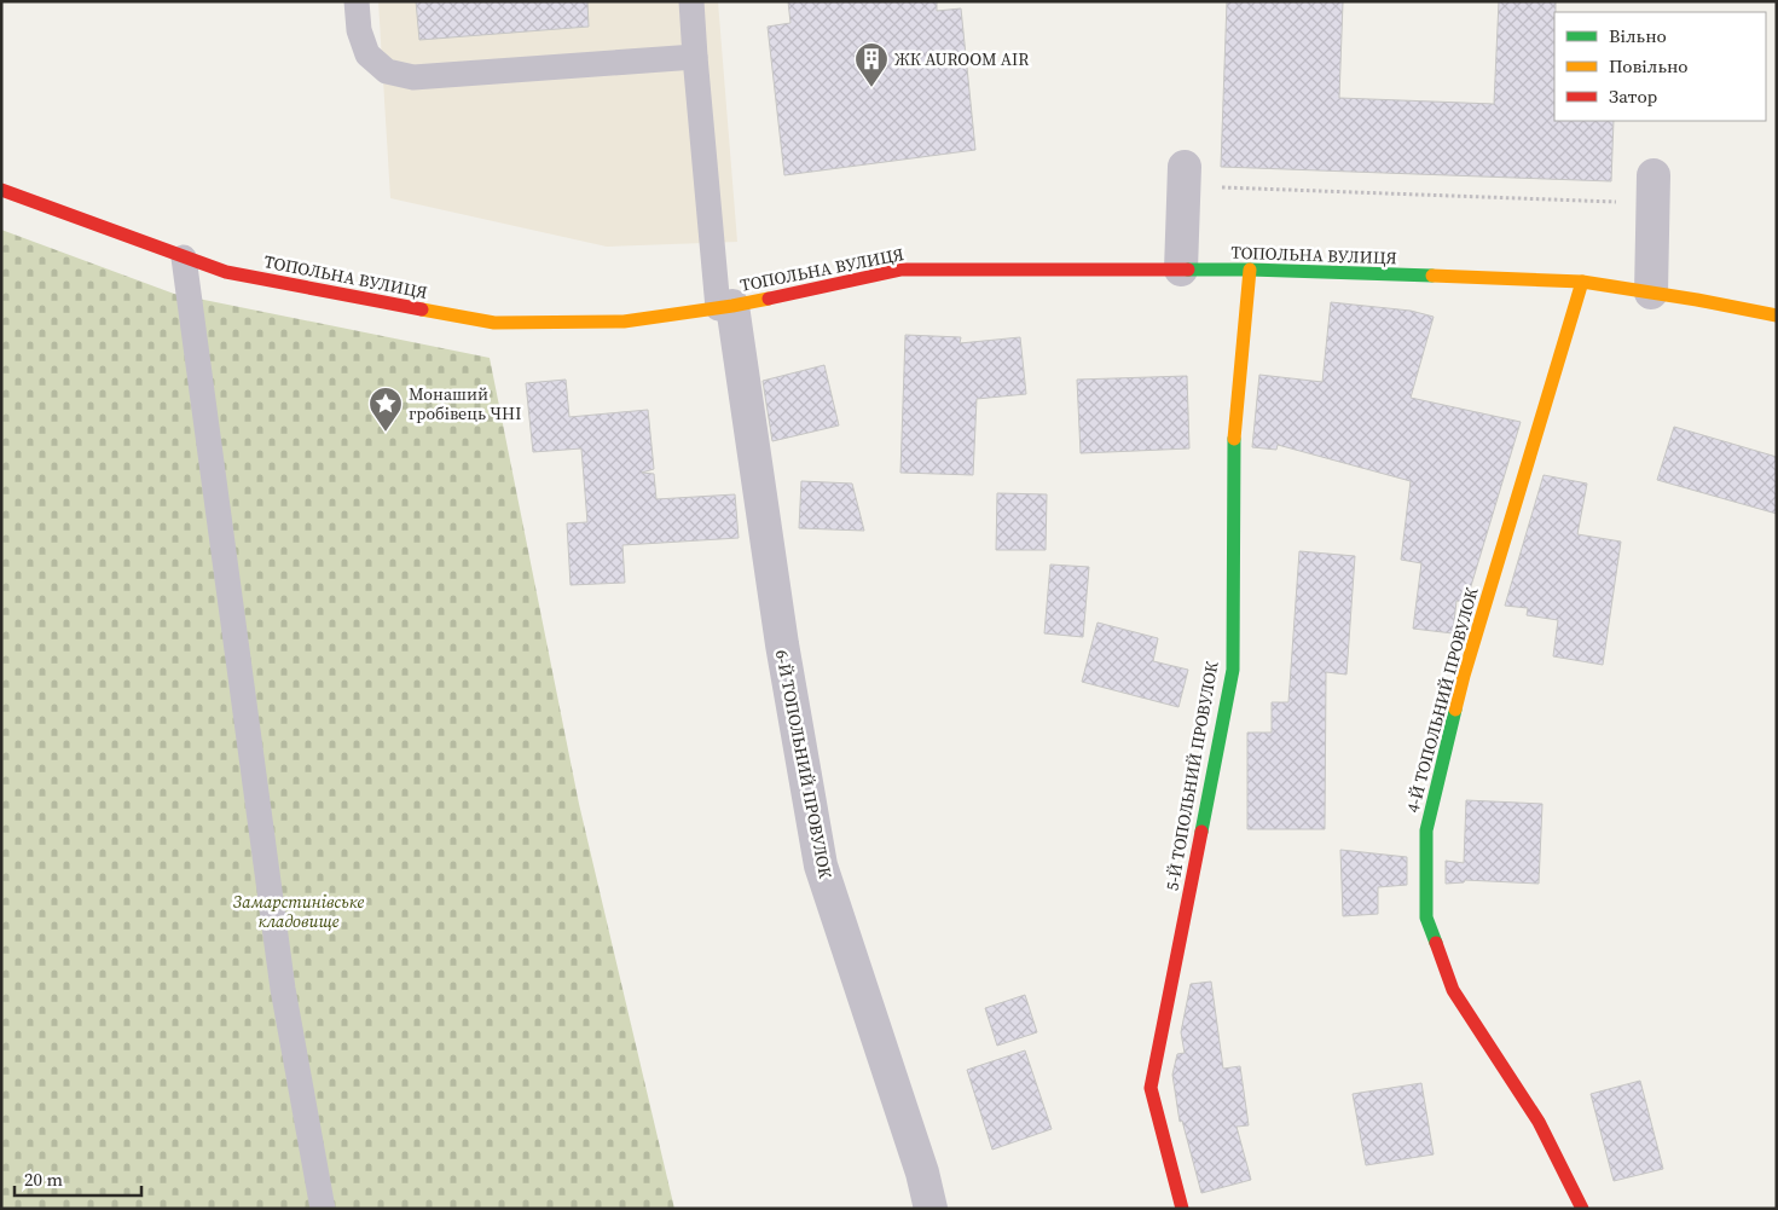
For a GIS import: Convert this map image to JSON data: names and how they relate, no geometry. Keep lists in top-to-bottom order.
{
  "streets": {
    "street": [
      "ТОПОЛЬНА ВУЛИЦЯ",
      "4-Й ТОПОЛЬНИЙ ПРОВУЛОК",
      "6-Й ТОПОЛЬНИЙ ПРОВУЛОК",
      "5-Й ТОПОЛЬНИЙ ПРОВУЛОК"
    ]
  },
  "crossings": [
    ["ТОПОЛЬНА ВУЛИЦЯ", "4-Й ТОПОЛЬНИЙ ПРОВУЛОК"],
    ["ТОПОЛЬНА ВУЛИЦЯ", "6-Й ТОПОЛЬНИЙ ПРОВУЛОК"],
    ["ТОПОЛЬНА ВУЛИЦЯ", "5-Й ТОПОЛЬНИЙ ПРОВУЛОК"]
  ],
  "parks": ["Замарстинівське кладовище"],
  "places": {
    "building": ["ЖК AUROOM AIR"],
    "place": ["Монаший гробівець ЧНІ"]
  },
  "legend": ["Вільно", "Повільно", "Затор"],
  "scale_bar": "20 m"
}
